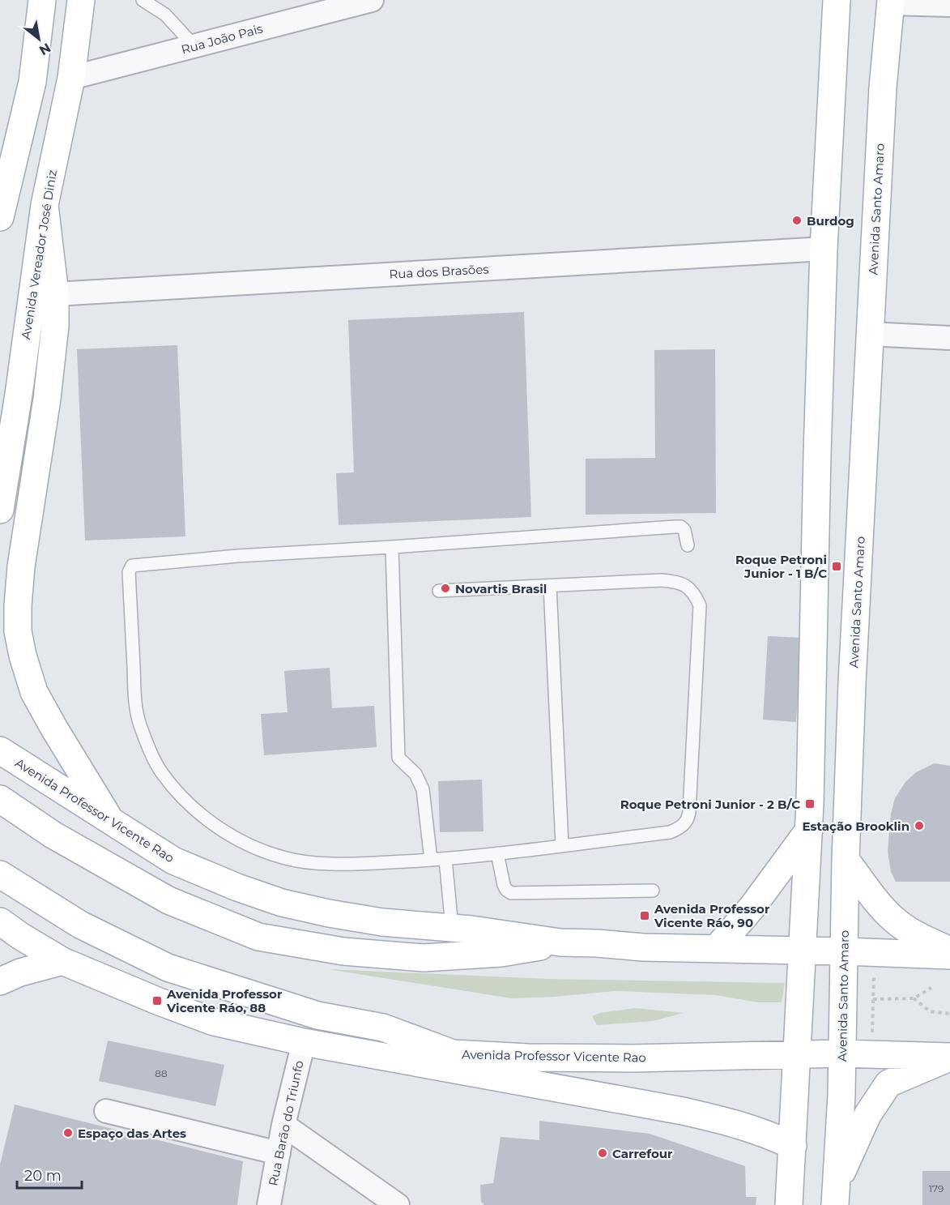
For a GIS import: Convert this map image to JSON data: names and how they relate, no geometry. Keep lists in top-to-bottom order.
{
  "streets": {
    "main road": ["Avenida Santo Amaro", "Avenida Vereador José Diniz", "Avenida Professor Vicente Rao"],
    "street": ["Rua João Pais", "Rua dos Brasões", "Rua Barão do Triunfo"]
  },
  "crossings": [
    ["Rua João Pais", "Avenida Vereador José Diniz"],
    ["Avenida Santo Amaro", "Avenida Professor Vicente Rao"]
  ],
  "places": {
    "other": [
      "Burdog",
      "Novartis Brasil",
      "Estação Brooklin",
      "Espaço das Artes",
      "Carrefour"
    ],
    "transit": [
      "Roque Petroni Junior - 1 B/C",
      "Roque Petroni Junior - 2 B/C",
      "Avenida Professor Vicente Ráo, 90",
      "Avenida Professor Vicente Ráo, 88"
    ]
  },
  "house_numbers": ["88", "179"],
  "scale_bar": "20 m",
  "north": "bottom right"
}
